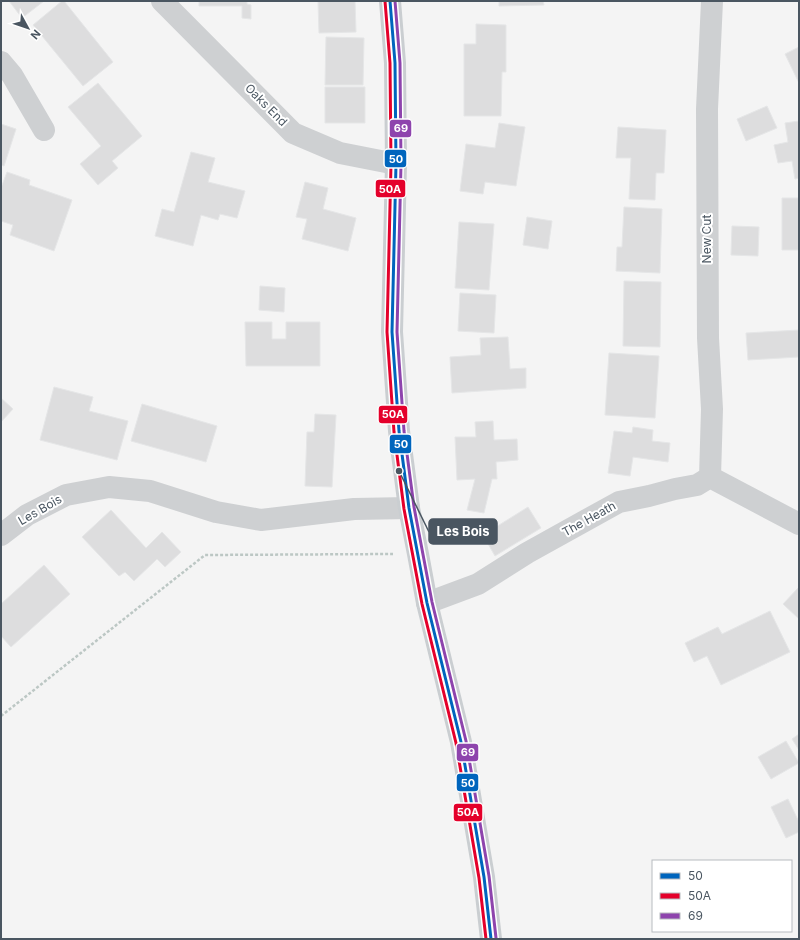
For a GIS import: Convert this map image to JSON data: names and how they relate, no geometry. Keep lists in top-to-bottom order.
{
  "streets": {
    "street": [
      "Oaks End",
      "New Cut",
      "Les Bois",
      "The Heath"
    ]
  },
  "crossings": [
    ["New Cut", "The Heath"]
  ],
  "places": ["Les Bois"],
  "lines": ["transit line 50", "transit line 50A", "transit line 69"],
  "legend": ["50", "50A", "69"],
  "north": "bottom right"
}
